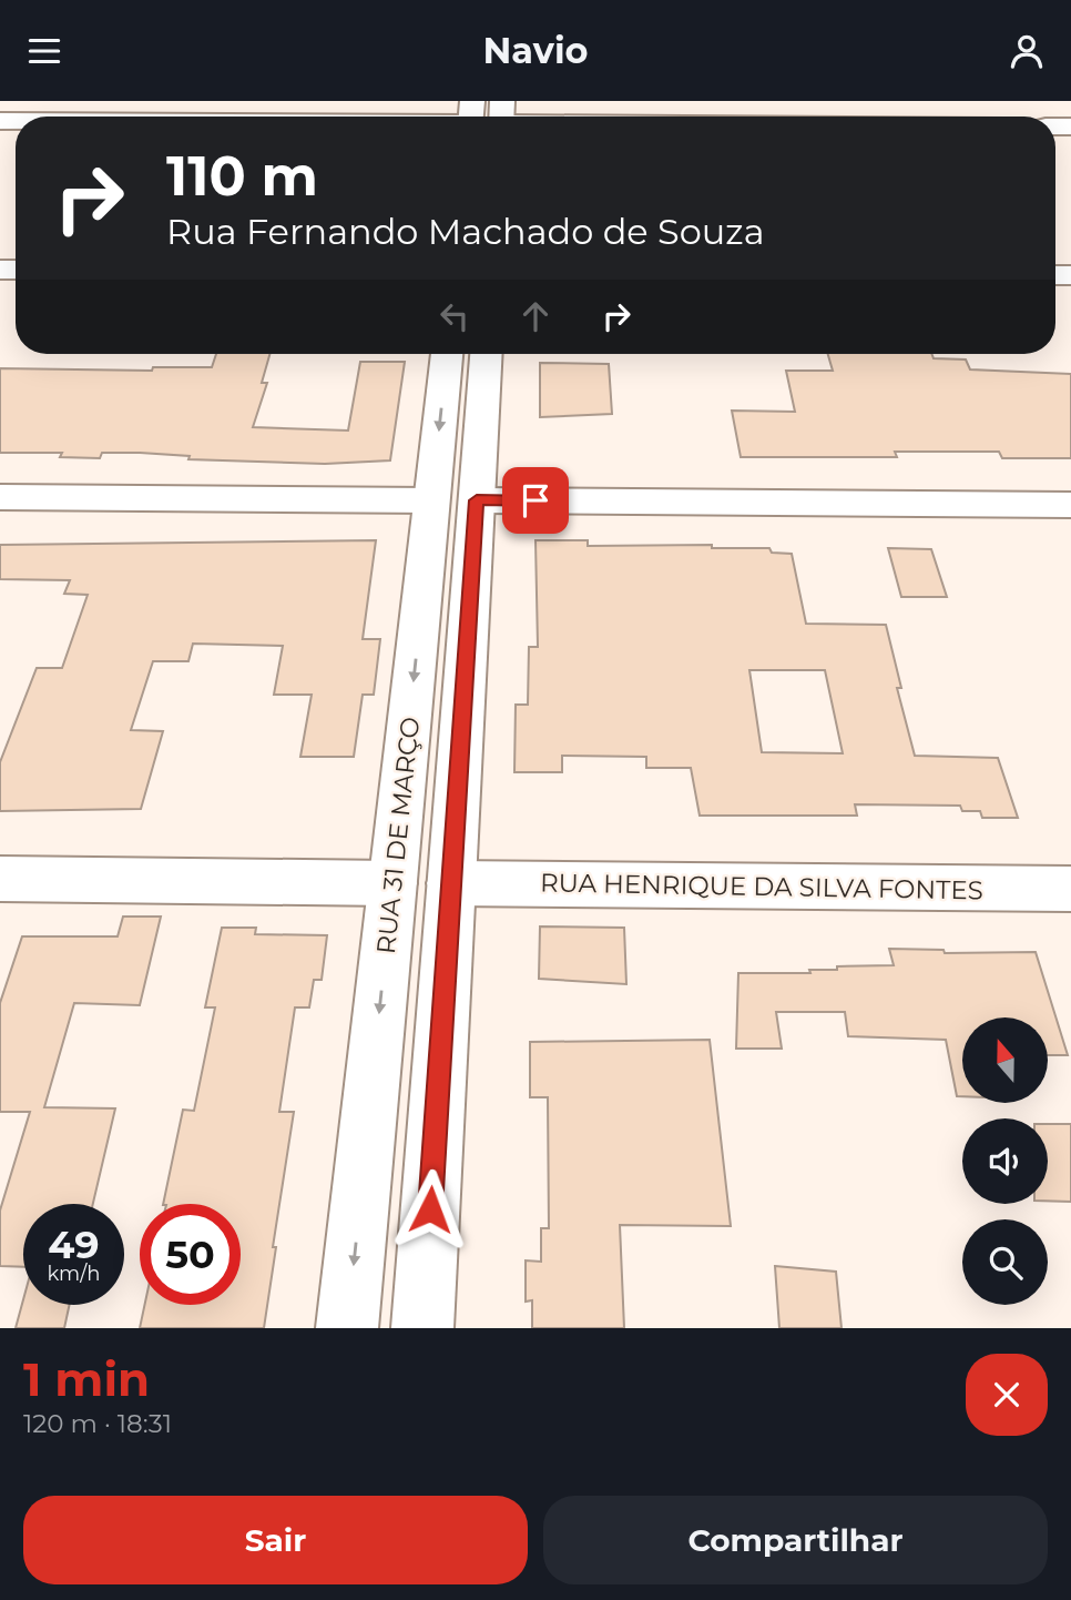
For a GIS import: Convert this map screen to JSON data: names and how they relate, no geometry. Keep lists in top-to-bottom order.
{
  "streets": {
    "street": ["RUA 31 DE MARÇO", "RUA HENRIQUE DA SILVA FONTES"]
  },
  "crossings": [
    ["RUA 31 DE MARÇO", "RUA HENRIQUE DA SILVA FONTES"]
  ],
  "north": "top",
  "page": {
    "header": "Navio",
    "turn": ["110 m", "Rua Fernando Machado de Souza"],
    "speed": "49 km/h",
    "limit": "50",
    "heading": ["1 min", "120 m · 18:31"],
    "buttons": ["Sair", "Compartilhar"]
  }
}
